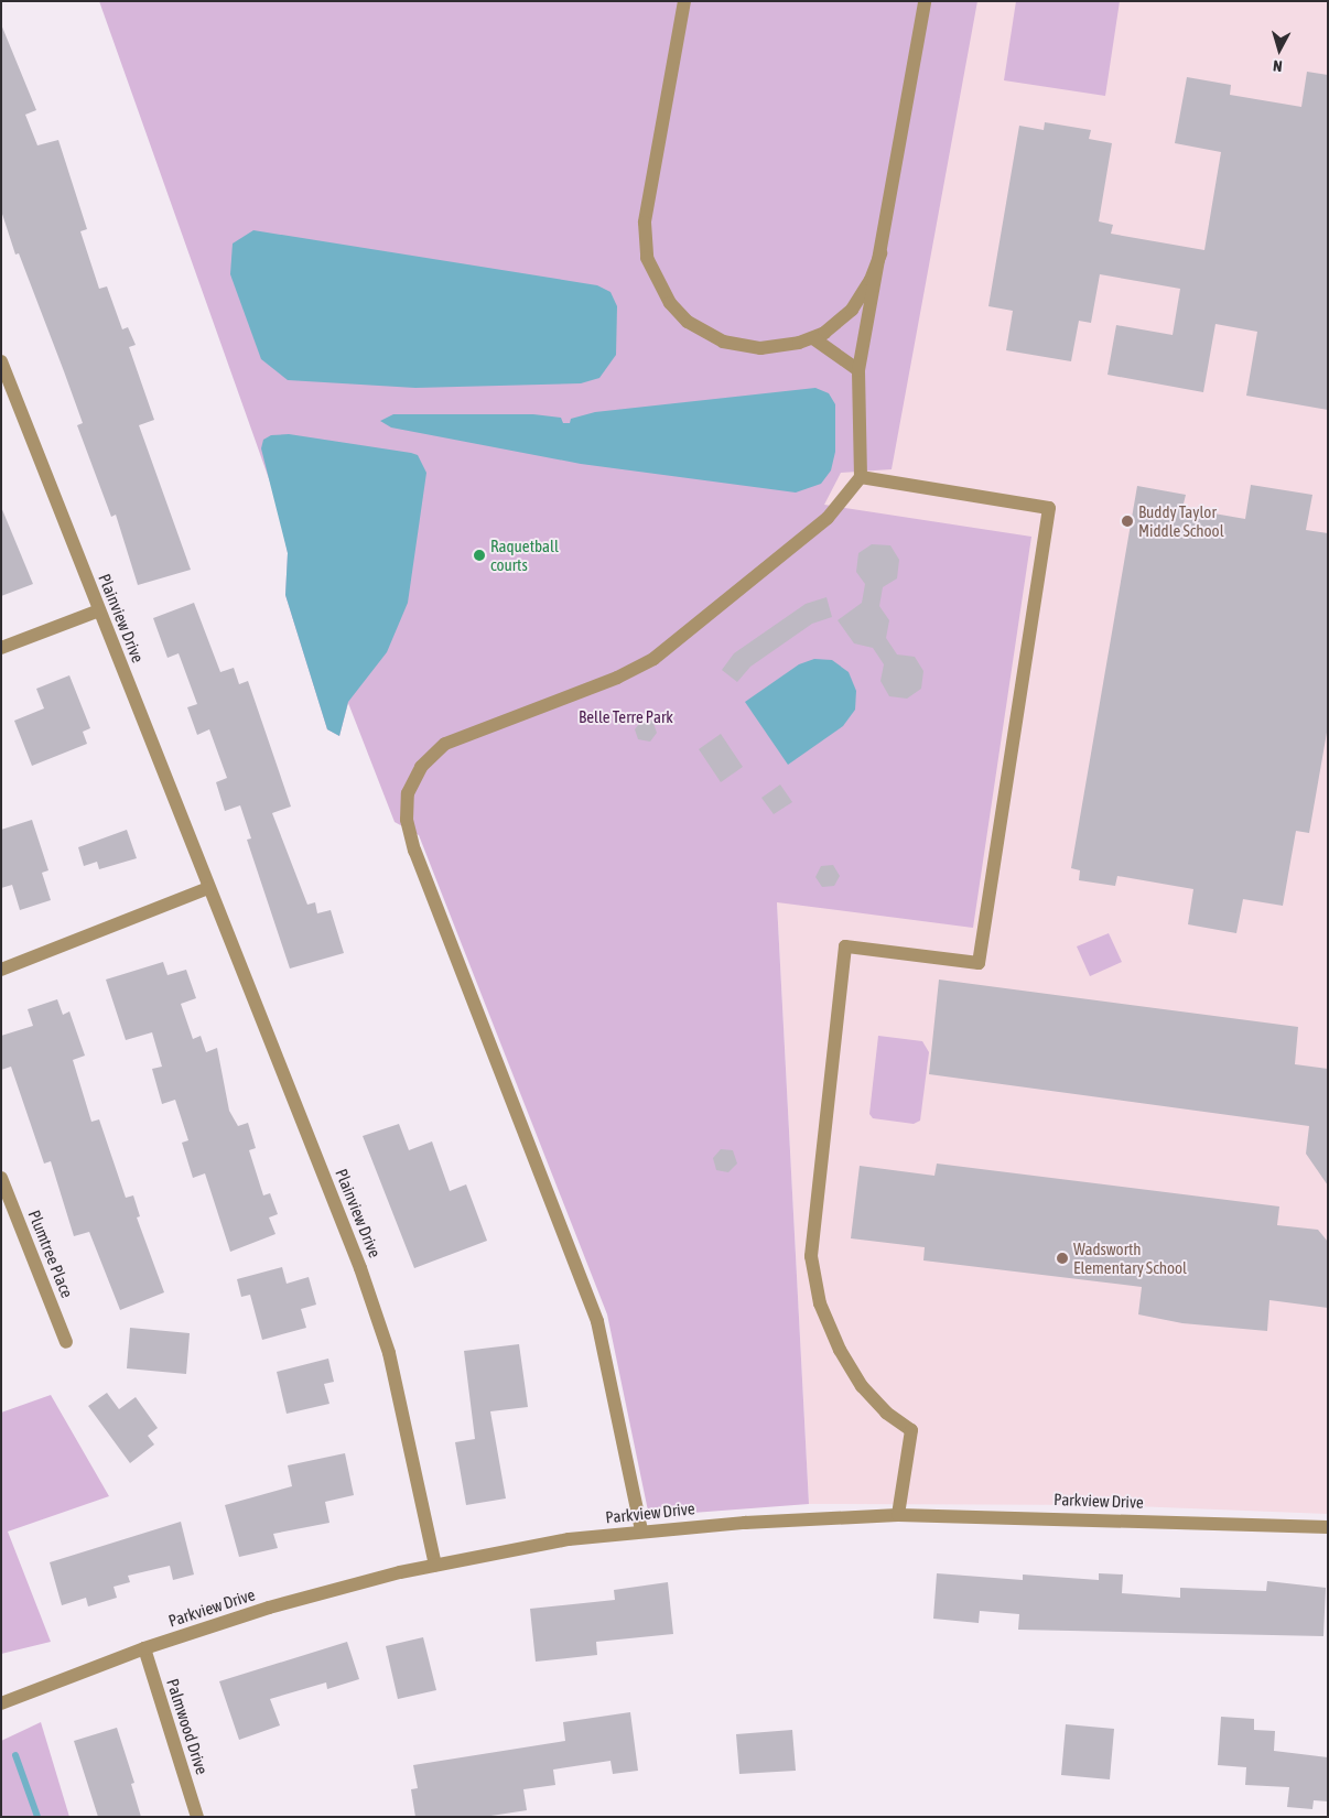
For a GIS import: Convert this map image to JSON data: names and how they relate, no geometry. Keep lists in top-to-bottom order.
{
  "streets": {
    "street": [
      "Plainview Drive",
      "Plumtree Place",
      "Parkview Drive",
      "Palmwood Drive"
    ]
  },
  "crossings": [
    ["Plainview Drive", "Parkview Drive"],
    ["Parkview Drive", "Palmwood Drive"]
  ],
  "parks": ["Belle Terre Park"],
  "places": ["Buddy Taylor Middle School", "Raquetball courts", "Wadsworth Elementary School"],
  "north": "bottom"
}
